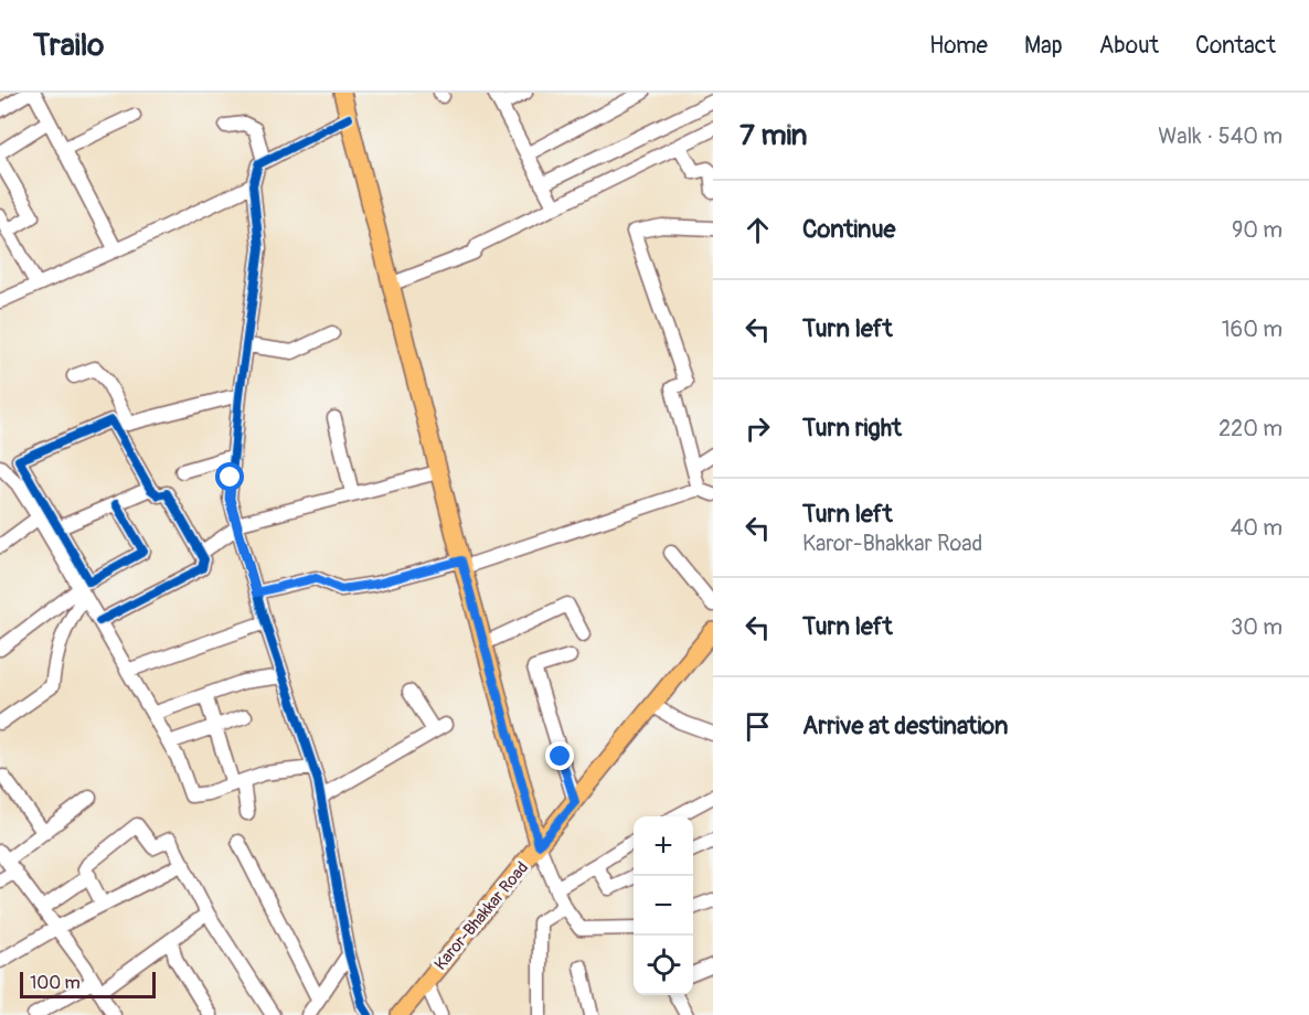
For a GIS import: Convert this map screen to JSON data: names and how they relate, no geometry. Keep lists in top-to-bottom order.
{
  "streets": {
    "main road": ["Karor-Bhakkar Road"]
  },
  "scale_bar": "100 m",
  "page": {
    "header": "Trailo",
    "nav": [
      "Home",
      "Map",
      "About",
      "Contact"
    ],
    "heading": ["7 min", "Walk · 540 m"],
    "list": [
      ["Continue", "90 m"],
      ["Turn left", "160 m"],
      ["Turn right", "220 m"],
      ["Turn left", "Karor-Bhakkar Road", "40 m"],
      ["Turn left", "30 m"],
      "Arrive at destination"
    ],
    "map_buttons": ["+", "−"],
    "scale": "100 m"
  }
}
